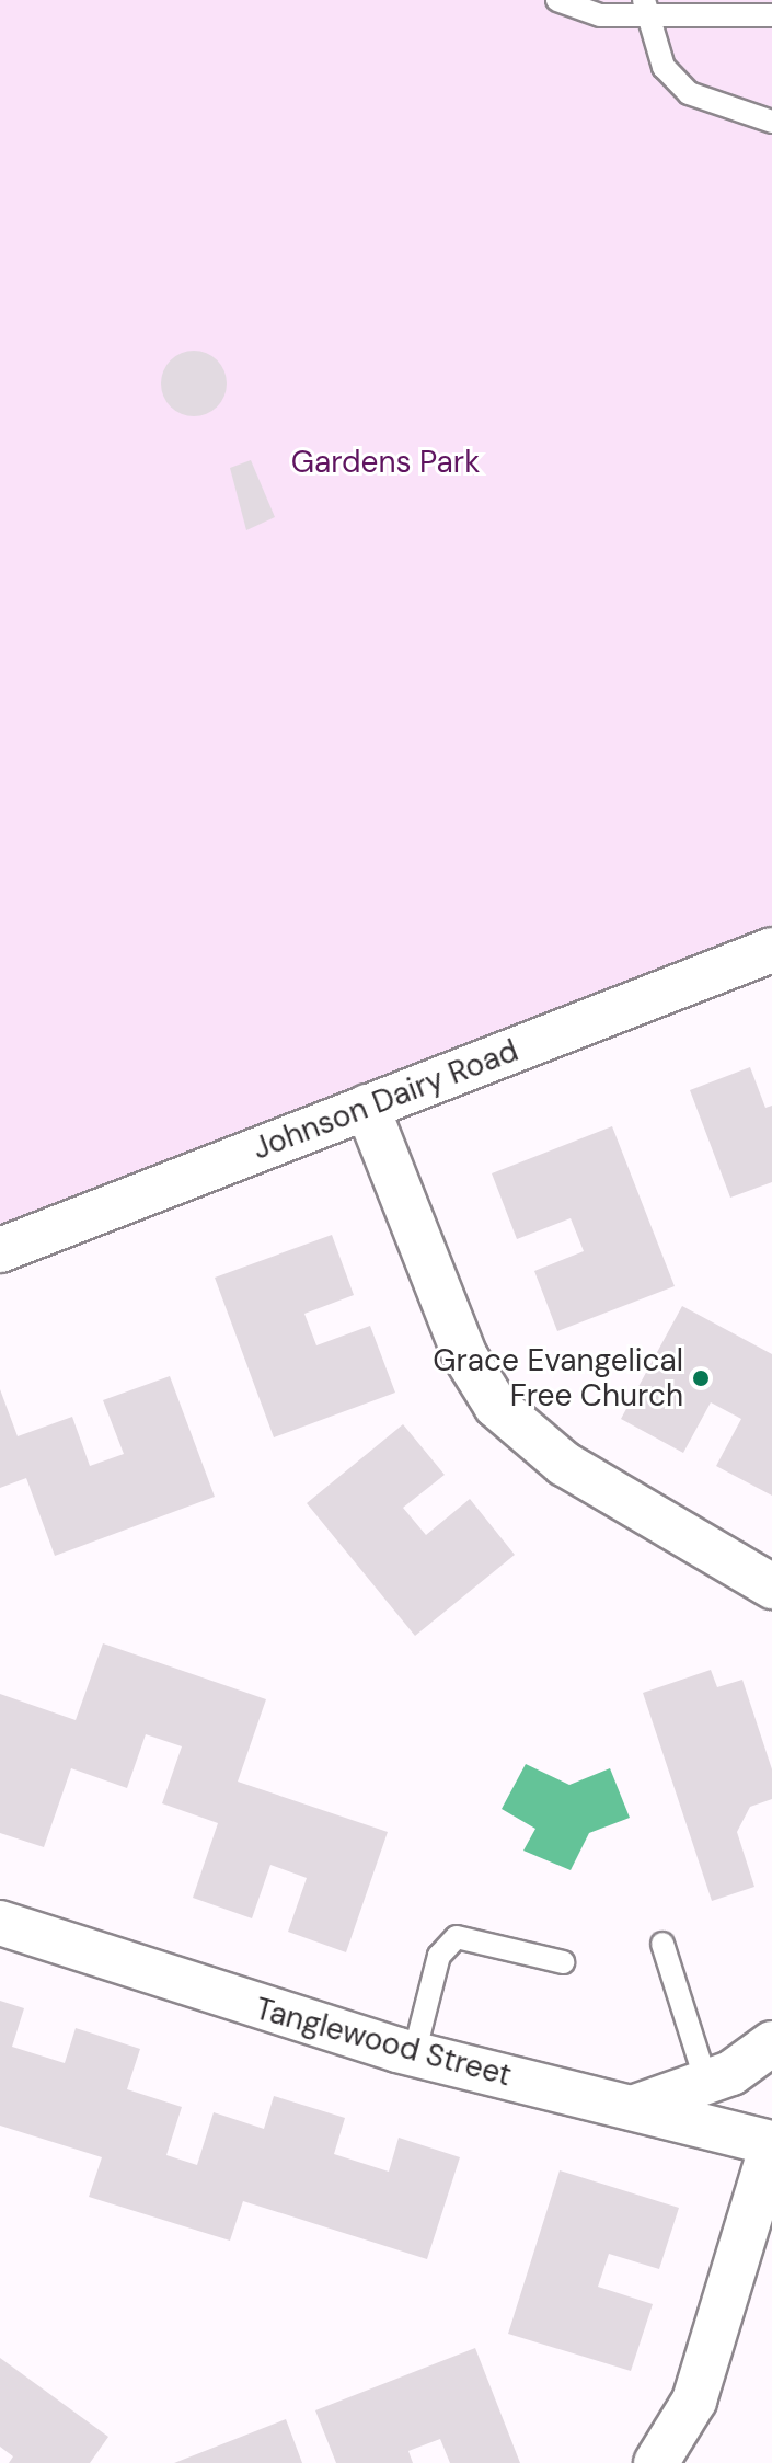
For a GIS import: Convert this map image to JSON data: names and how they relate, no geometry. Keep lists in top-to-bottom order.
{
  "streets": {
    "street": ["Johnson Dairy Road", "Tanglewood Street"]
  },
  "parks": ["Gardens Park"],
  "places": ["Grace Evangelical Free Church"]
}
